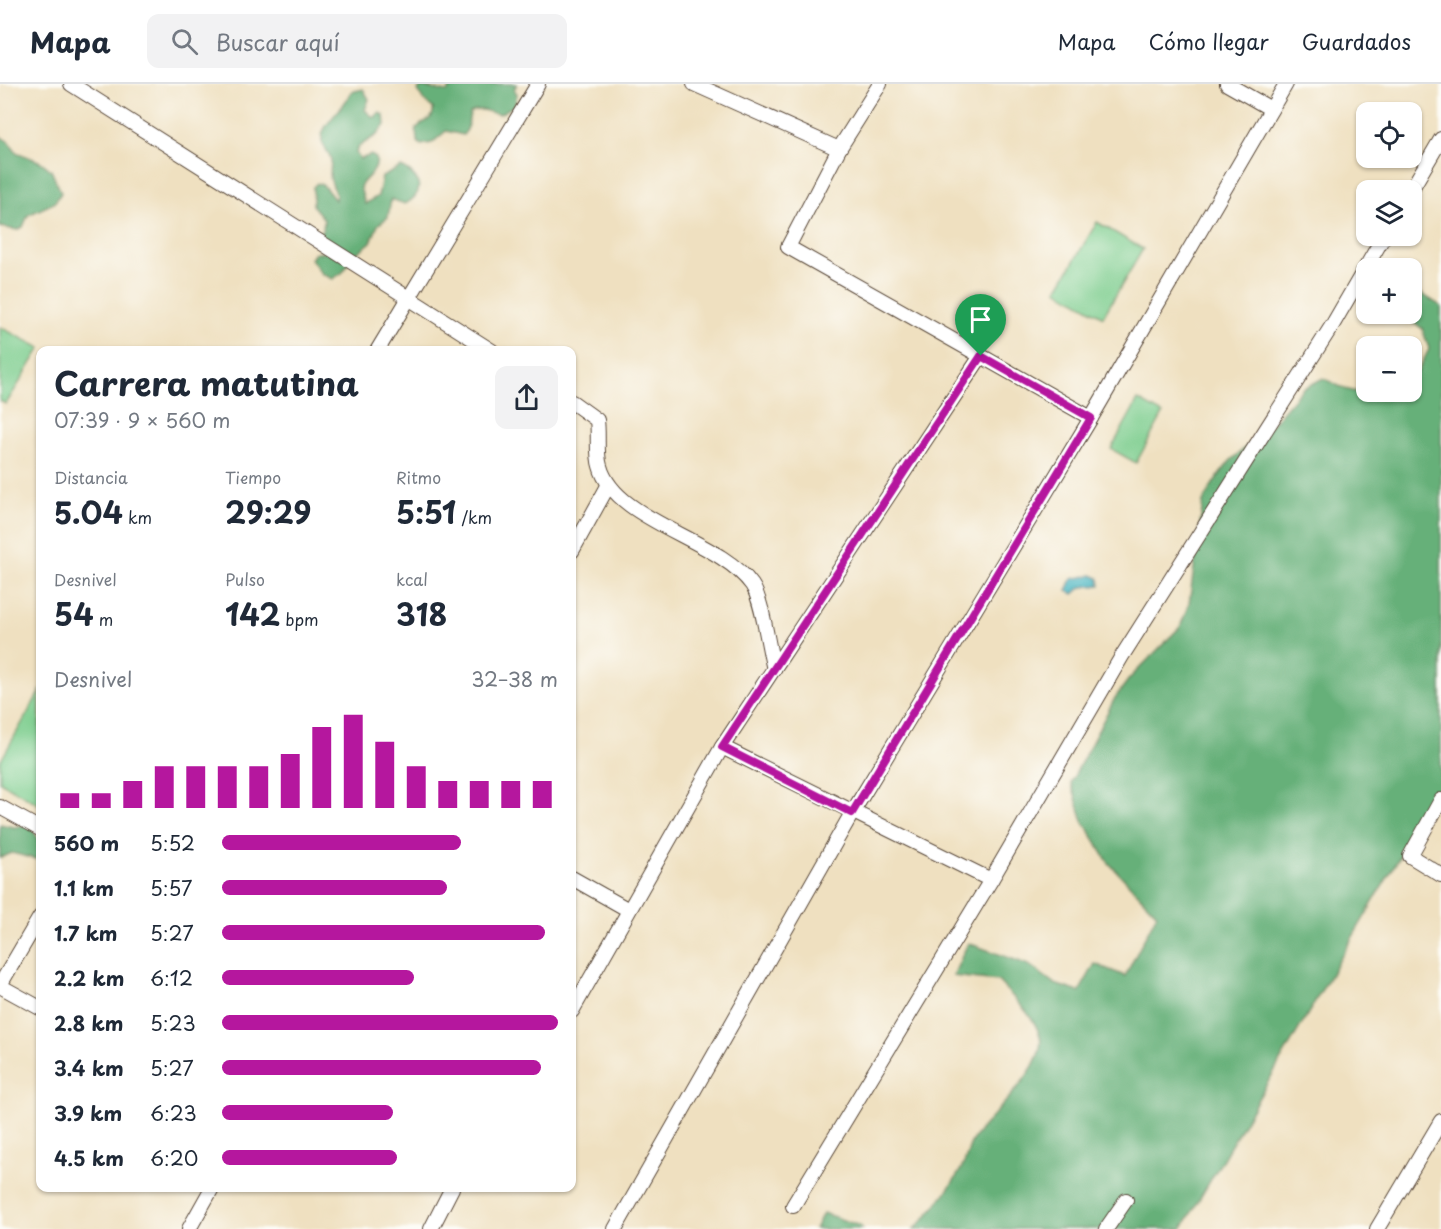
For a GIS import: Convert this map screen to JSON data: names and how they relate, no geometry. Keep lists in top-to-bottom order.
{
  "page": {
    "header": "Mapa",
    "search": "Buscar aquí",
    "nav": ["Mapa", "Cómo llegar", "Guardados"],
    "map_buttons": ["+", "−"],
    "heading": ["Carrera matutina", "07:39 · 9 × 560 m"],
    "stats": [
      ["Distancia", "5.04 km"],
      ["Tiempo", "29:29"],
      ["Ritmo", "5:51 /km"],
      ["Desnivel", "54 m"],
      ["Pulso", "142 bpm"],
      ["kcal", "318"]
    ],
    "chart": ["Desnivel", "32–38 m"],
    "list": [
      {
        "name": "560 m",
        "note": "5:52"
      },
      {
        "name": "1.1 km",
        "note": "5:57"
      },
      {
        "name": "1.7 km",
        "note": "5:27"
      },
      {
        "name": "2.2 km",
        "note": "6:12"
      },
      {
        "name": "2.8 km",
        "note": "5:23"
      },
      {
        "name": "3.4 km",
        "note": "5:27"
      },
      {
        "name": "3.9 km",
        "note": "6:23"
      },
      {
        "name": "4.5 km",
        "note": "6:20"
      }
    ]
  }
}
